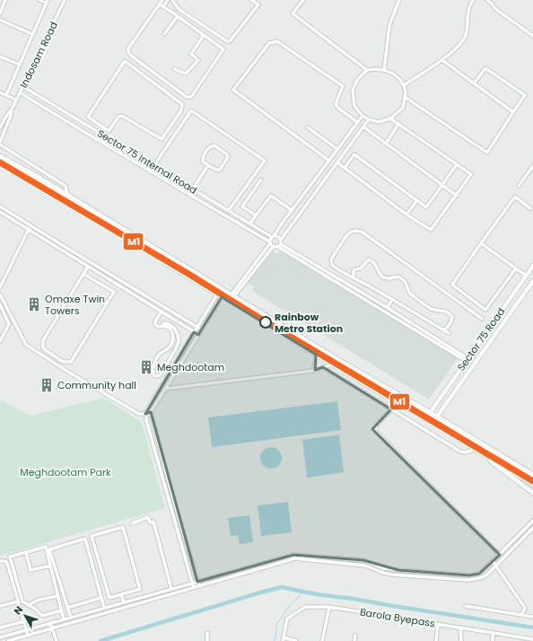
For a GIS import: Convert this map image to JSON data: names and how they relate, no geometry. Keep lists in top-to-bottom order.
{
  "streets": {
    "street": [
      "Indosam Road",
      "Sector 75 Internal Road",
      "Sector 75 Road",
      "Barola Byepass"
    ]
  },
  "crossings": [
    ["Indosam Road", "Sector 75 Internal Road"]
  ],
  "parks": ["Meghdootam Park"],
  "places": {
    "building": ["Omaxe Twin Towers", "Meghdootam", "Community hall"],
    "other": ["Rainbow Metro Station"]
  },
  "lines": ["transit line M1"],
  "north": "top left"
}
